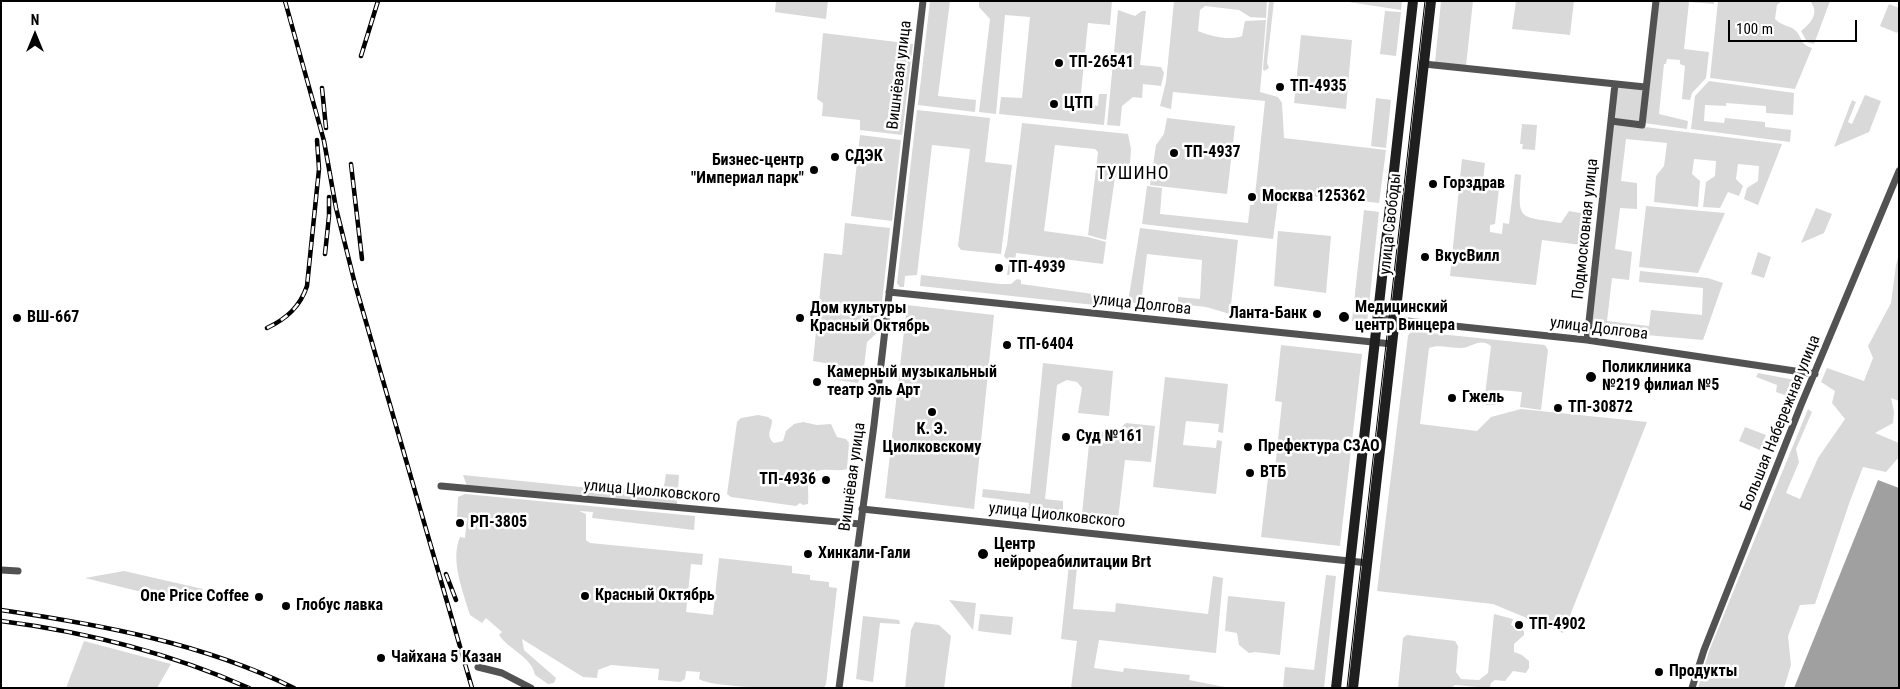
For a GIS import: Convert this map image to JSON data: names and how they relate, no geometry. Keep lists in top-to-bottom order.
{
  "streets": {
    "main road": ["улица Свободы"],
    "street": [
      "Вишнёвая улица",
      "Подмосковная улица",
      "улица Долгова",
      "Большая Набережная улица",
      "улица Циолковского"
    ]
  },
  "crossings": [
    ["Вишнёвая улица", "улица Долгова"],
    ["Вишнёвая улица", "улица Циолковского"],
    ["улица Свободы", "улица Долгова"],
    ["улица Свободы", "улица Циолковского"],
    ["Подмосковная улица", "улица Долгова"],
    ["улица Долгова", "Большая Набережная улица"]
  ],
  "districts": ["ТУШИНО"],
  "places": [
    "ТП-26541",
    "ТП-4935",
    "ЦТП",
    "ТП-4937",
    "СДЭК",
    "Бизнес-центр \"Империал парк\"",
    "Горздрав",
    "Москва 125362",
    "ВкусВилл",
    "ТП-4939",
    "Ланта-Банк",
    "Медицинский центр Винцера",
    "ВШ-667",
    "Дом культуры Красный Октябрь",
    "ТП-6404",
    "Поликлиника №219 филиал №5",
    "Камерный музыкальный театр Эль Арт",
    "Гжель",
    "ТП-30872",
    "К. Э. Циолковскому",
    "Суд №161",
    "Префектура СЗАО",
    "ВТБ",
    "ТП-4936",
    "РП-3805",
    "Хинкали-Гали",
    "Центр нейрореабилитации Brt",
    "Красный Октябрь",
    "One Price Coffee",
    "Глобус лавка",
    "ТП-4902",
    "Чайхана 5 Казан",
    "Продукты"
  ],
  "scale_bar": "100 m",
  "north": "top"
}
